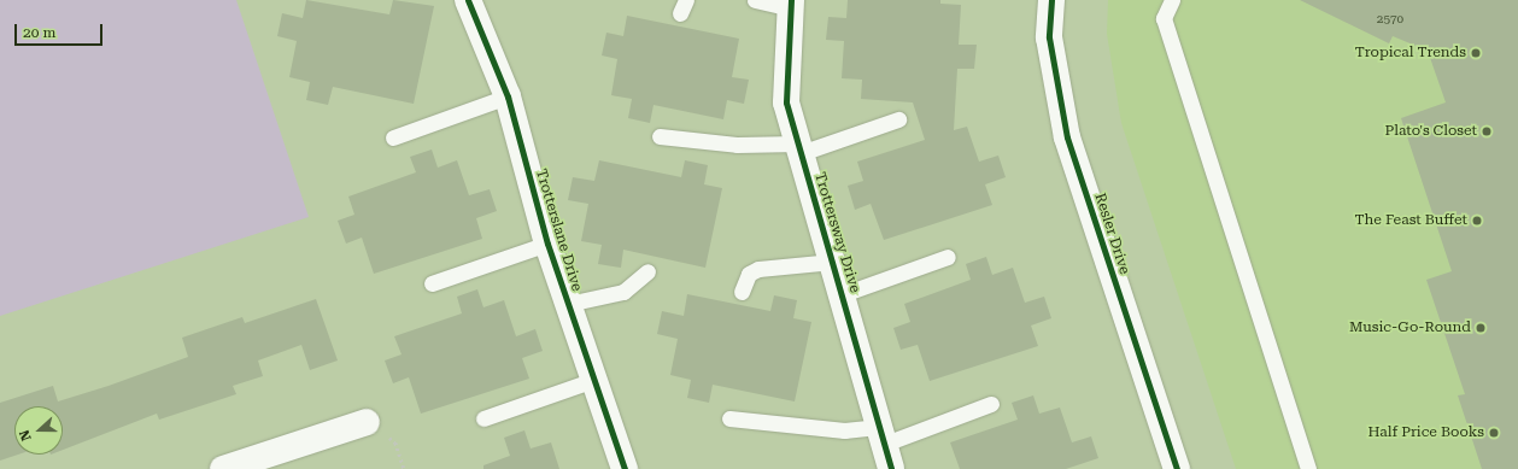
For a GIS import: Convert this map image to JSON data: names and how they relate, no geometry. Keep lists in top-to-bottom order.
{
  "streets": {
    "street": ["Trotterslane Drive", "Trottersway Drive", "Resler Drive"]
  },
  "places": [
    "Tropical Trends",
    "Plato's Closet",
    "The Feast Buffet",
    "Music-Go-Round",
    "Half Price Books"
  ],
  "house_numbers": ["2570"],
  "scale_bar": "20 m",
  "north": "left"
}
